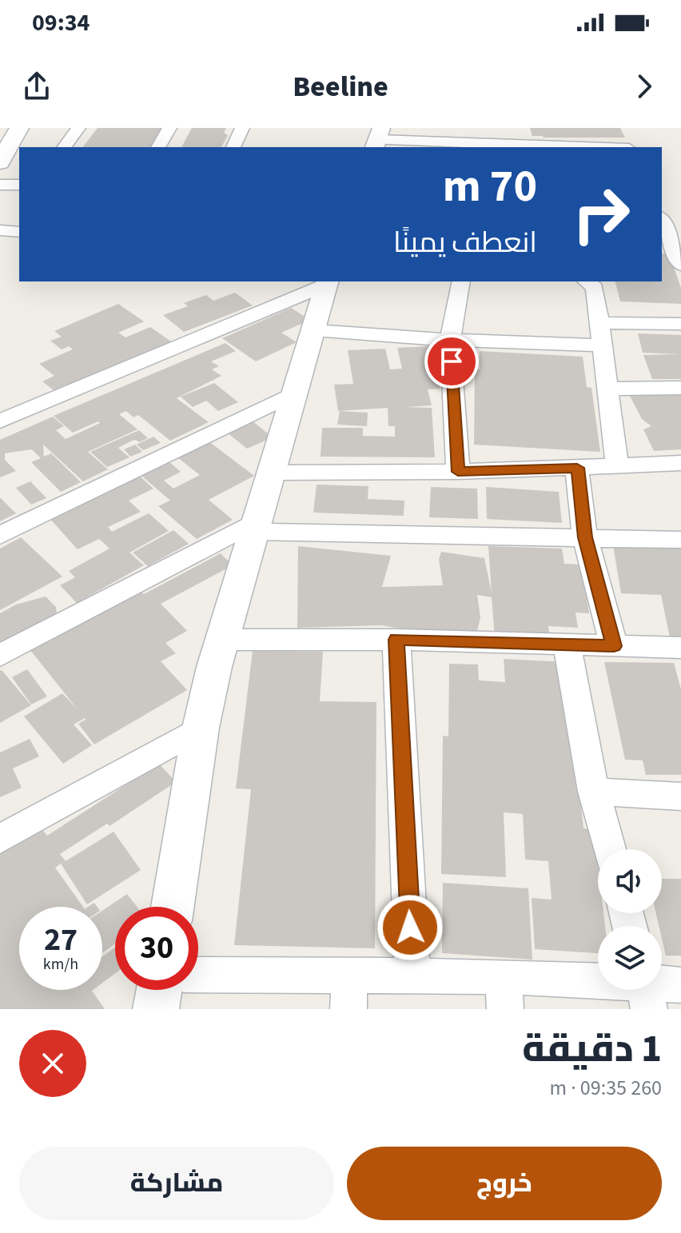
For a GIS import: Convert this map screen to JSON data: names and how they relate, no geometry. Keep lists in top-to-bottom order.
{
  "page": {
    "status": "09:34",
    "header": "Beeline",
    "turn": ["70 m", "انعطف يمينًا"],
    "speed": "27 km/h",
    "limit": "30",
    "heading": ["1 دقيقة", "260 m · 09:35"],
    "buttons": ["خروج", "مشاركة"]
  }
}
